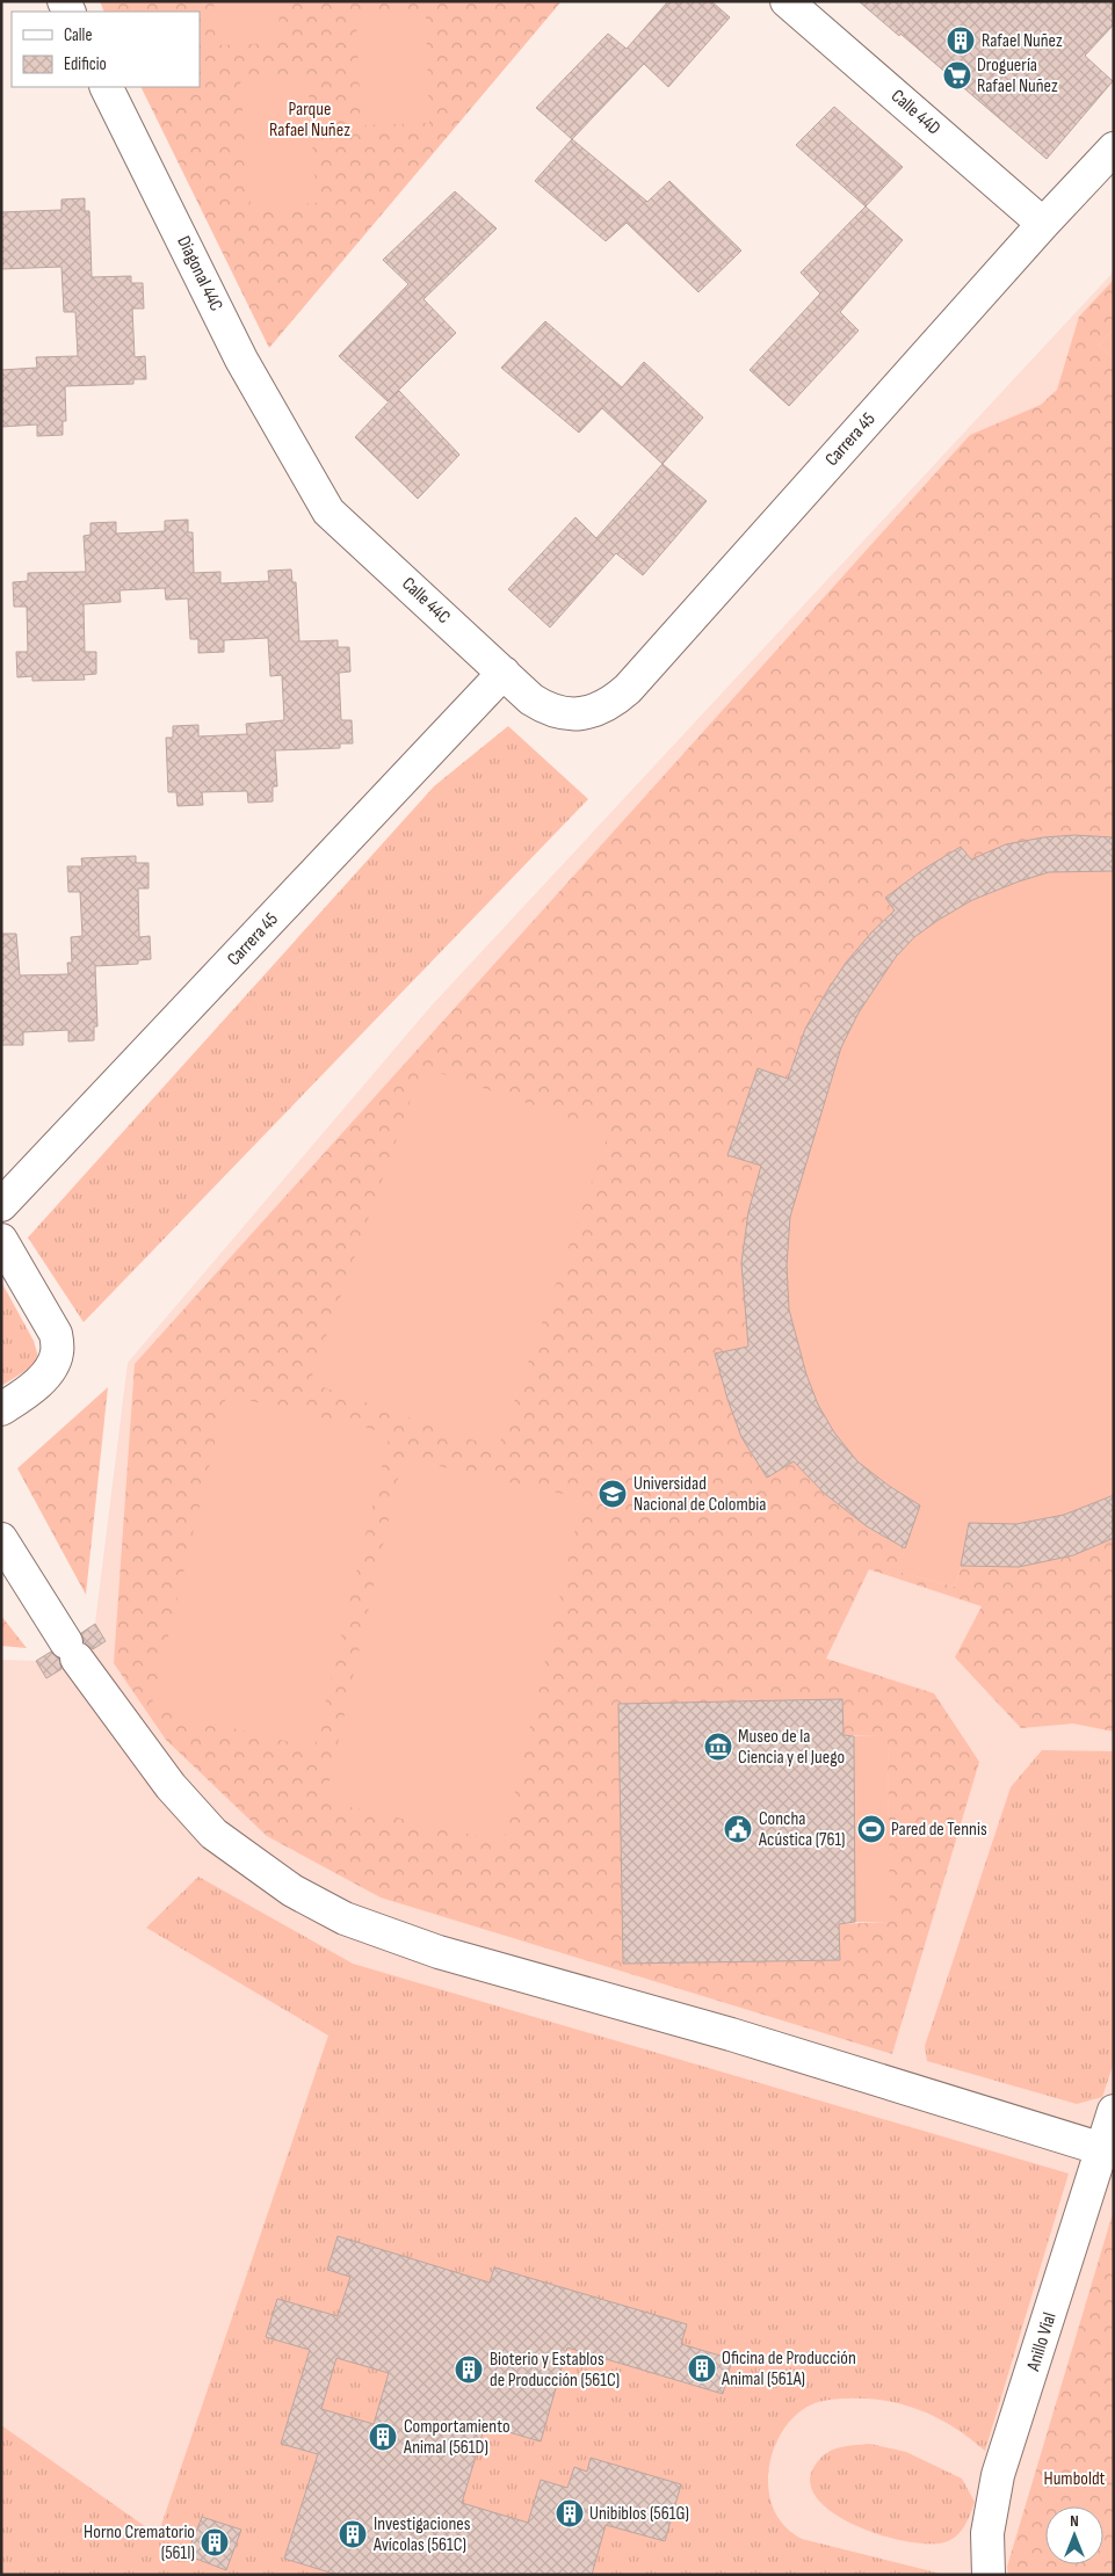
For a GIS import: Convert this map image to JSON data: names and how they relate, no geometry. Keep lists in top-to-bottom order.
{
  "streets": {
    "street": [
      "Calle 44D",
      "Diagonal 44C",
      "Carrera 45",
      "Calle 44C",
      "Anillo Vial"
    ]
  },
  "crossings": [
    ["Calle 44D", "Carrera 45"],
    ["Diagonal 44C", "Calle 44C"],
    ["Carrera 45", "Calle 44C"]
  ],
  "parks": ["Parque Rafael Nuñez", "Humboldt"],
  "places": {
    "building": [
      "Rafael Nuñez",
      "Oficina de Producción Animal (561A)",
      "Bioterio y Establos de Producción (561C)",
      "Comportamiento Animal (561D)",
      "Unibiblos (561G)",
      "Investigaciones Avícolas (561C)",
      "Horno Crematorio (561I)"
    ],
    "supermarket": ["Droguería Rafael Nuñez"],
    "school or university": ["Universidad Nacional de Colombia"],
    "museum": ["Museo de la Ciencia y el Juego"],
    "public building": ["Concha Acústica (761)"],
    "sports": ["Pared de Tennis"]
  },
  "legend": ["Calle", "Edificio"],
  "north": "top"
}
